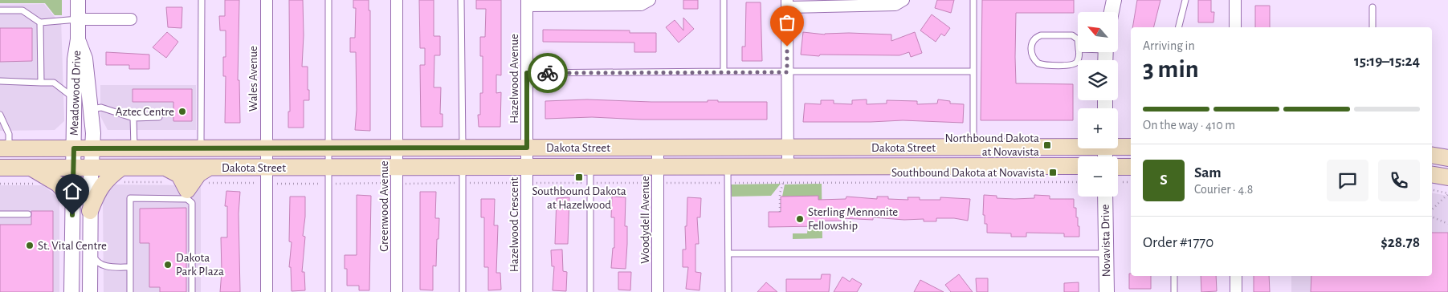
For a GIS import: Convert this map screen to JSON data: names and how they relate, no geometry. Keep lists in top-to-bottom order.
{
  "streets": {
    "main road": ["Dakota Street"],
    "street": [
      "Wales Avenue",
      "Hazelwood Avenue",
      "Meadowood Drive",
      "Greenwood Avenue",
      "Woodydell Avenue",
      "Hazelwood Crescent",
      "Novavista Drive"
    ]
  },
  "crossings": [
    ["Wales Avenue", "Dakota Street"],
    ["Hazelwood Avenue", "Dakota Street"],
    ["Hazelwood Avenue", "Hazelwood Crescent"],
    ["Meadowood Drive", "Dakota Street"],
    ["Dakota Street", "Greenwood Avenue"],
    ["Dakota Street", "Woodydell Avenue"],
    ["Dakota Street", "Hazelwood Crescent"]
  ],
  "places": {
    "other": [
      "Aztec Centre",
      "Sterling Mennonite Fellowship",
      "St. Vital Centre",
      "Dakota Park Plaza"
    ],
    "transit": ["Northbound Dakota at Novavista", "Southbound Dakota at Novavista", "Southbound Dakota at Hazelwood"]
  },
  "north": "top left",
  "page": {
    "map_buttons": ["+", "−"],
    "heading": ["3 min", "Arriving in", "15:19–15:24"],
    "panel": [
      "Sam",
      "Courier · 4.8",
      "Order #1770",
      "$28.78"
    ],
    "bar": "On the way · 410 m",
    "round": "S"
  }
}
